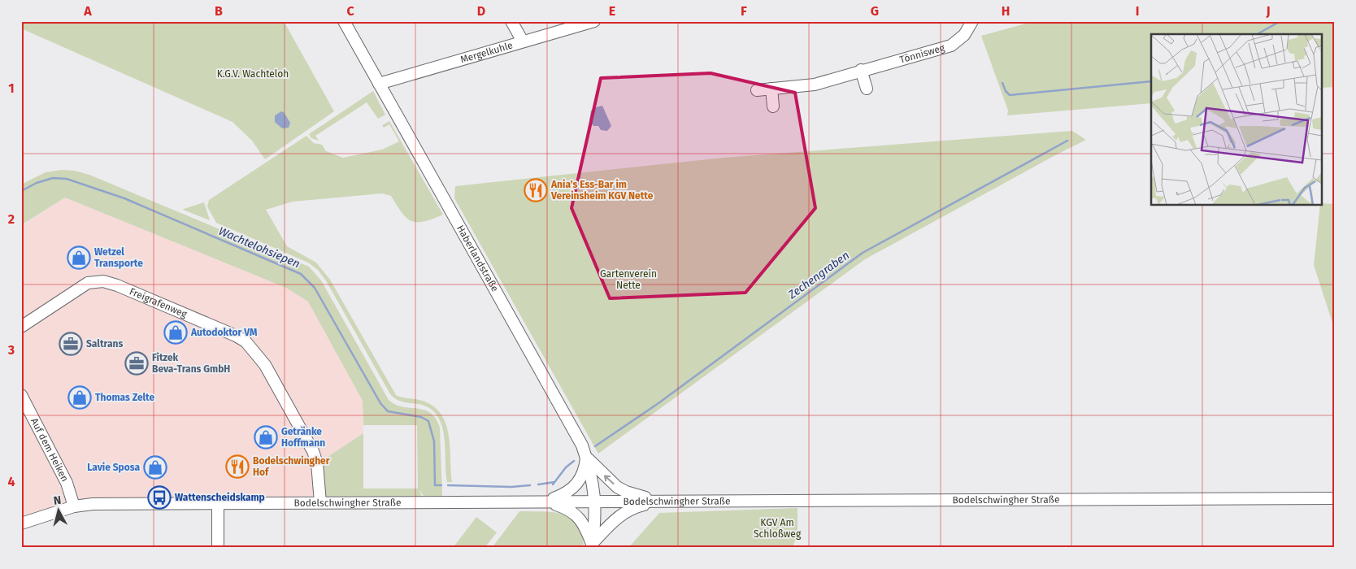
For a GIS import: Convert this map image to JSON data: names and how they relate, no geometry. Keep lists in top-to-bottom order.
{
  "streets": {
    "street": [
      "Mergelkuhle",
      "Tönnisweg",
      "Haberlandstraße",
      "Freigrafenweg",
      "Auf dem Heiken",
      "Bodelschwingher Straße"
    ]
  },
  "crossings": [
    ["Mergelkuhle", "Haberlandstraße"],
    ["Haberlandstraße", "Bodelschwingher Straße"],
    ["Freigrafenweg", "Bodelschwingher Straße"],
    ["Auf dem Heiken", "Bodelschwingher Straße"]
  ],
  "water": ["Wachtelohsiepen", "Zechengraben"],
  "parks": ["K.G.V. Wachteloh", "Gartenverein Nette", "KGV Am Schloßweg"],
  "places": {
    "restaurant": ["Ania's Ess-Bar im Vereinsheim KGV Nette", "Bodelschwingher Hof"],
    "shop": [
      "Wetzel Transporte",
      "Autodoktor VM",
      "Thomas Zelte",
      "Getränke Hoffmann",
      "Lavie Sposa"
    ],
    "office": ["Saltrans", "Fitzek Beva-Trans GmbH"],
    "bus stop": ["Wattenscheidskamp"]
  },
  "north": "top",
  "grid": {
    "columns": [
      "A",
      "B",
      "C",
      "D",
      "E",
      "F",
      "G",
      "H",
      "I",
      "J"
    ],
    "rows": [
      "1",
      "2",
      "3",
      "4"
    ]
  }
}
